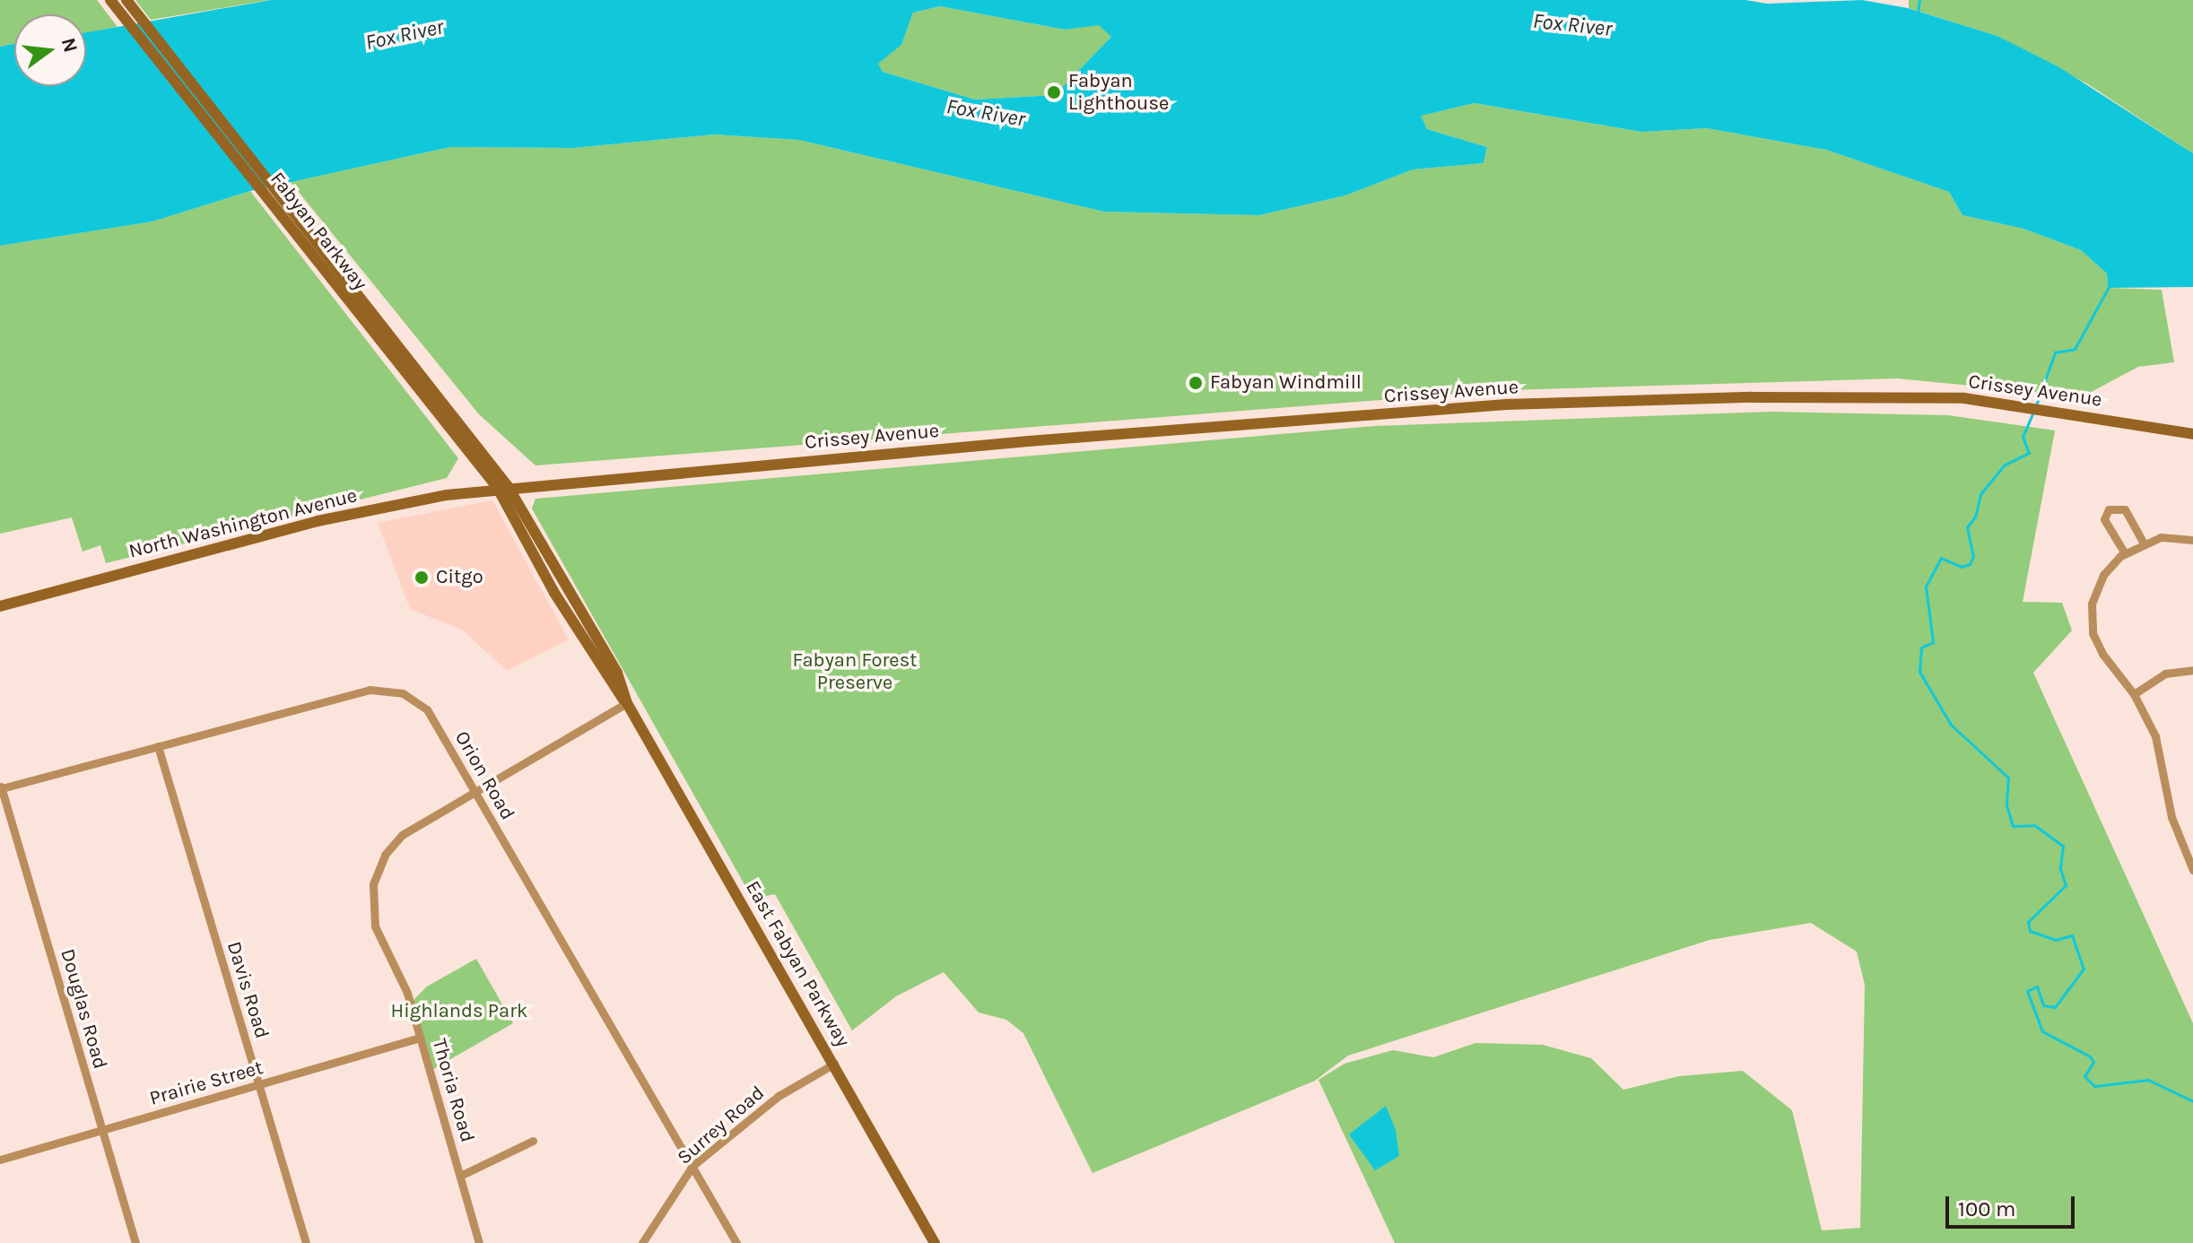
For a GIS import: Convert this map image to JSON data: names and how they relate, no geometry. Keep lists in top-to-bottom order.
{
  "streets": {
    "main road": [
      "Fabyan Parkway",
      "Crissey Avenue",
      "North Washington Avenue",
      "East Fabyan Parkway"
    ],
    "street": [
      "Orion Road",
      "Davis Road",
      "Douglas Road",
      "Prairie Street",
      "Thoria Road",
      "Surrey Road"
    ]
  },
  "crossings": [
    ["Fabyan Parkway", "Crissey Avenue"],
    ["Fabyan Parkway", "North Washington Avenue"],
    ["Fabyan Parkway", "East Fabyan Parkway"],
    ["Crissey Avenue", "North Washington Avenue"],
    ["Crissey Avenue", "East Fabyan Parkway"],
    ["North Washington Avenue", "East Fabyan Parkway"],
    ["Orion Road", "Davis Road"],
    ["Orion Road", "Douglas Road"],
    ["Orion Road", "Thoria Road"],
    ["Orion Road", "Surrey Road"],
    ["East Fabyan Parkway", "Thoria Road"],
    ["East Fabyan Parkway", "Surrey Road"],
    ["Davis Road", "Prairie Street"],
    ["Douglas Road", "Prairie Street"],
    ["Prairie Street", "Thoria Road"]
  ],
  "water": ["Fox River"],
  "parks": ["Fabyan Forest Preserve", "Highlands Park"],
  "places": ["Fabyan Lighthouse", "Fabyan Windmill", "Citgo"],
  "scale_bar": "100 m",
  "north": "right"
}
